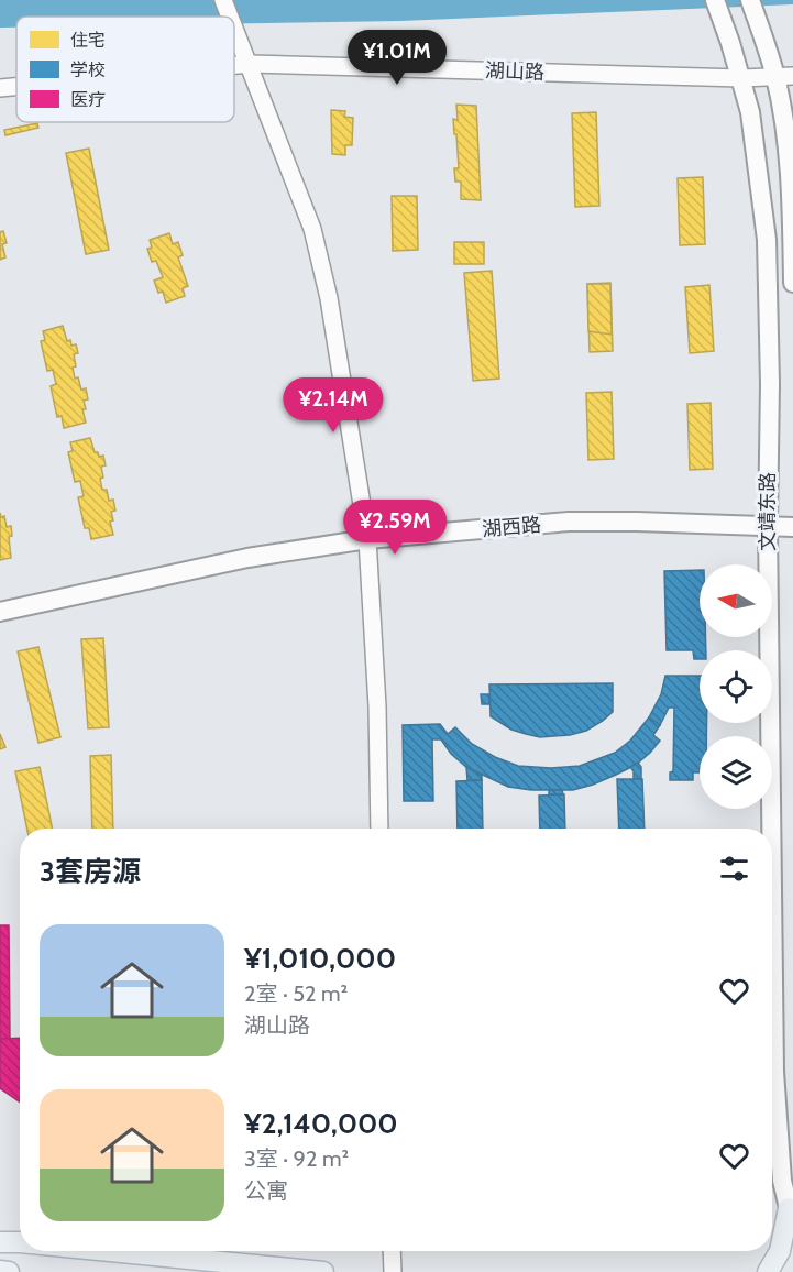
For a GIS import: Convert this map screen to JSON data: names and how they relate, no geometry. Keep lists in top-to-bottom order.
{
  "streets": {
    "main road": ["文靖东路", "湖西路"],
    "street": ["湖山路"]
  },
  "crossings": [
    ["湖山路", "文靖东路"],
    ["文靖东路", "湖西路"]
  ],
  "legend": ["住宅", "学校", "医疗"],
  "north": "left",
  "page": {
    "price": ["¥1.01M", "¥2.14M", "¥2.59M"],
    "heading": "3套房源",
    "list": [
      {
        "name": "¥1,010,000",
        "note": "2室 · 52 m² · 湖山路"
      },
      {
        "name": "¥2,140,000",
        "note": "3室 · 92 m² · 公寓"
      }
    ]
  }
}
